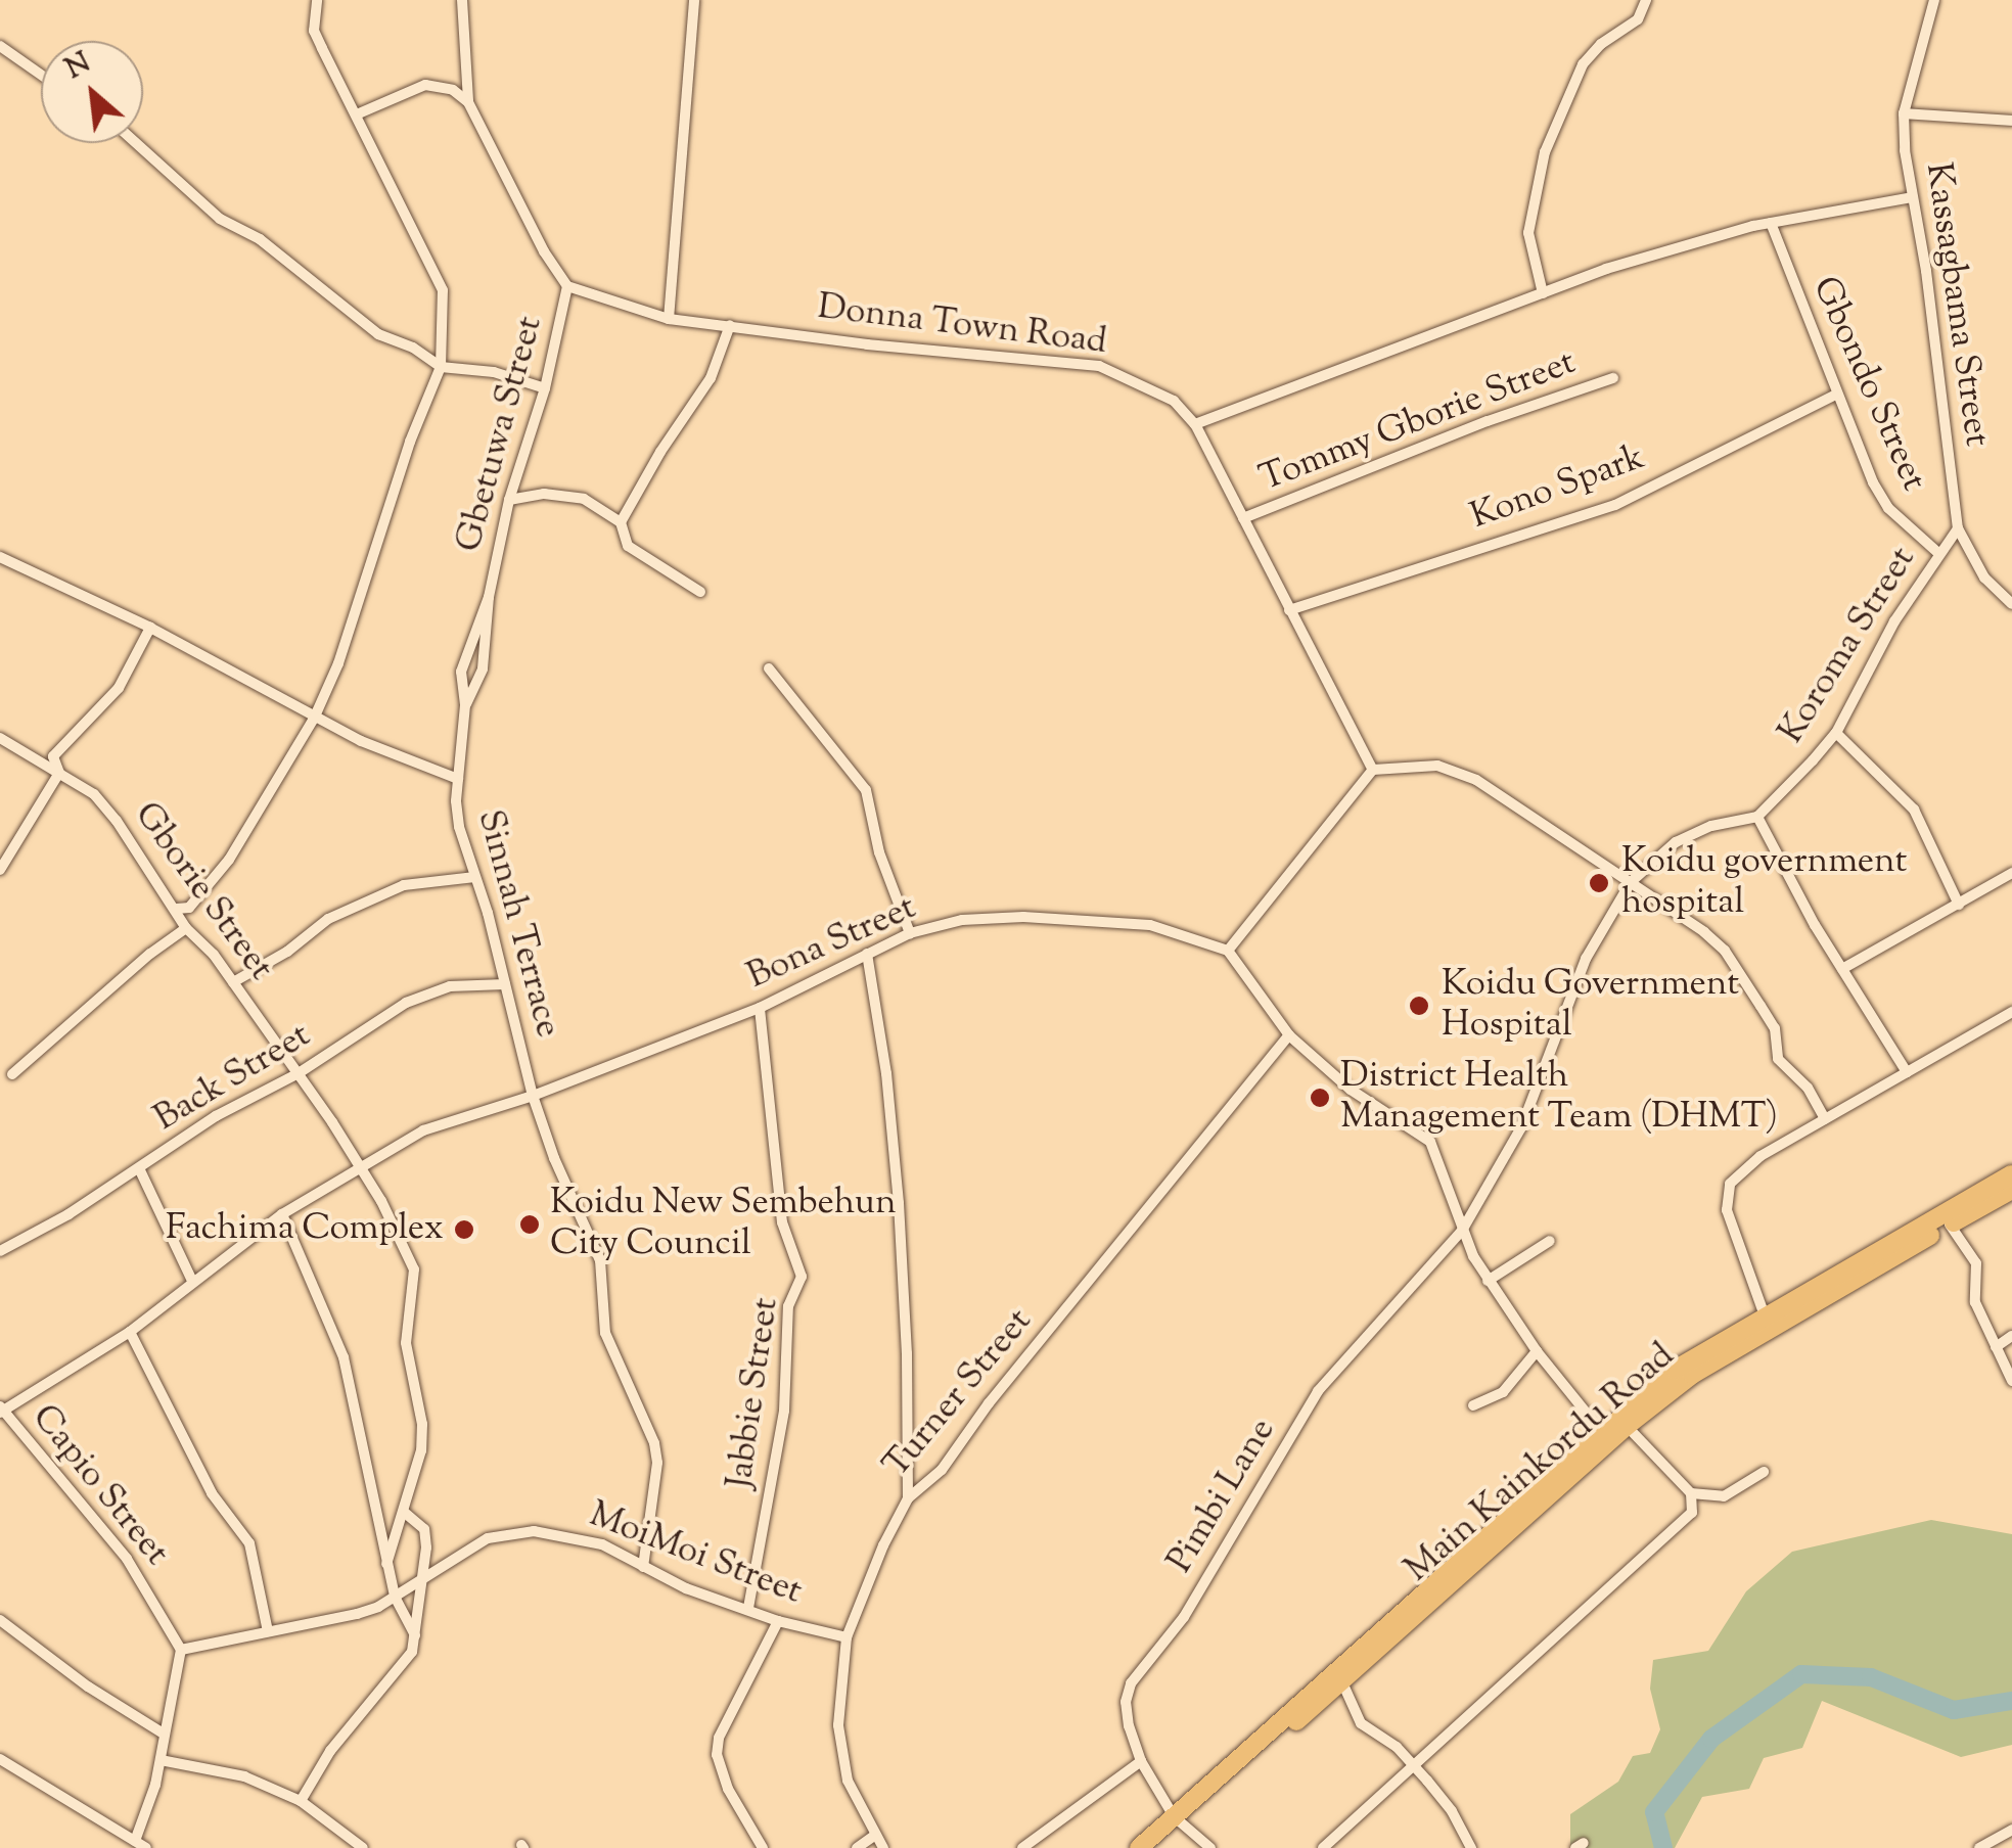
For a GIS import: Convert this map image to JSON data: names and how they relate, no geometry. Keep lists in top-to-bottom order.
{
  "streets": {
    "main road": ["Main Kainkordu Road"],
    "street": [
      "Kassagbama Street",
      "Donna Town Road",
      "Gbondo Street",
      "Tommy Gborie Street",
      "Gbetuwa Street",
      "Kono Spark",
      "Koroma Street",
      "Gborie Street",
      "Sinnah Terrace",
      "Bona Street",
      "Back Street",
      "Jabbie Street",
      "Turner Street",
      "Capio Street",
      "Pimbi Lane",
      "MoiMoi Street"
    ]
  },
  "crossings": [
    ["Kassagbama Street", "Koroma Street"],
    ["Donna Town Road", "Tommy Gborie Street"],
    ["Donna Town Road", "Gbetuwa Street"],
    ["Donna Town Road", "Kono Spark"],
    ["Gbondo Street", "Kono Spark"],
    ["Gbondo Street", "Koroma Street"],
    ["Gbetuwa Street", "Sinnah Terrace"],
    ["Gborie Street", "Bona Street"],
    ["Gborie Street", "Back Street"],
    ["Sinnah Terrace", "Bona Street"],
    ["Sinnah Terrace", "Back Street"],
    ["Sinnah Terrace", "MoiMoi Street"],
    ["Bona Street", "Jabbie Street"],
    ["Bona Street", "Capio Street"],
    ["Jabbie Street", "MoiMoi Street"],
    ["Turner Street", "MoiMoi Street"],
    ["Main Kainkordu Road", "Pimbi Lane"],
    ["Capio Street", "MoiMoi Street"]
  ],
  "places": [
    "Koidu government hospital",
    "Koidu Government Hospital",
    "District Health Management Team (DHMT)",
    "Koidu New Sembehun City Council",
    "Fachima Complex"
  ],
  "north": "top left"
}
